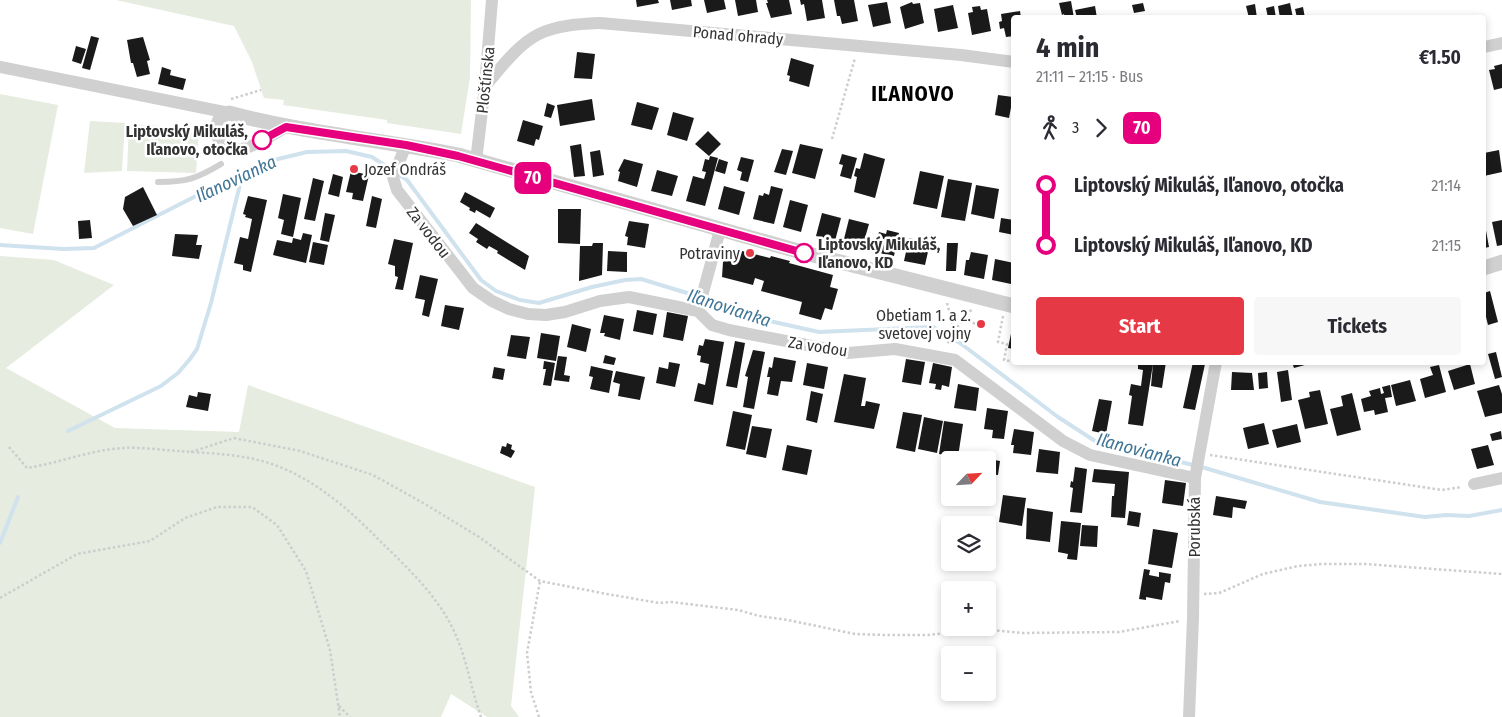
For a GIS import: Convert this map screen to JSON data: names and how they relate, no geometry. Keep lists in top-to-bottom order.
{
  "streets": {
    "street": [
      "Ponad ohrady",
      "Ploštínska",
      "Za vodou",
      "Porubská"
    ]
  },
  "crossings": [
    ["Ponad ohrady", "Ploštínska"],
    ["Za vodou", "Porubská"]
  ],
  "districts": ["IĽANOVO"],
  "water": ["Iľanovianka"],
  "places": [
    "Liptovský Mikuláš, Iľanovo, otočka",
    "Jozef Ondráš",
    "Potraviny",
    "Liptovský Mikuláš, Iľanovo, KD",
    "Obetiam 1. a 2. svetovej vojny"
  ],
  "lines": ["bus line 70"],
  "north": "top right",
  "page": {
    "on_map": "70",
    "heading": ["4 min", "21:11 – 21:15 · Bus", "€1.50"],
    "legs": ["3", "70"],
    "list": [
      {
        "name": "Liptovský Mikuláš, Iľanovo, otočka",
        "value": "21:14"
      },
      {
        "name": "Liptovský Mikuláš, Iľanovo, KD",
        "value": "21:15"
      }
    ],
    "buttons": ["Start", "Tickets"],
    "map_buttons": ["+", "−"]
  }
}
